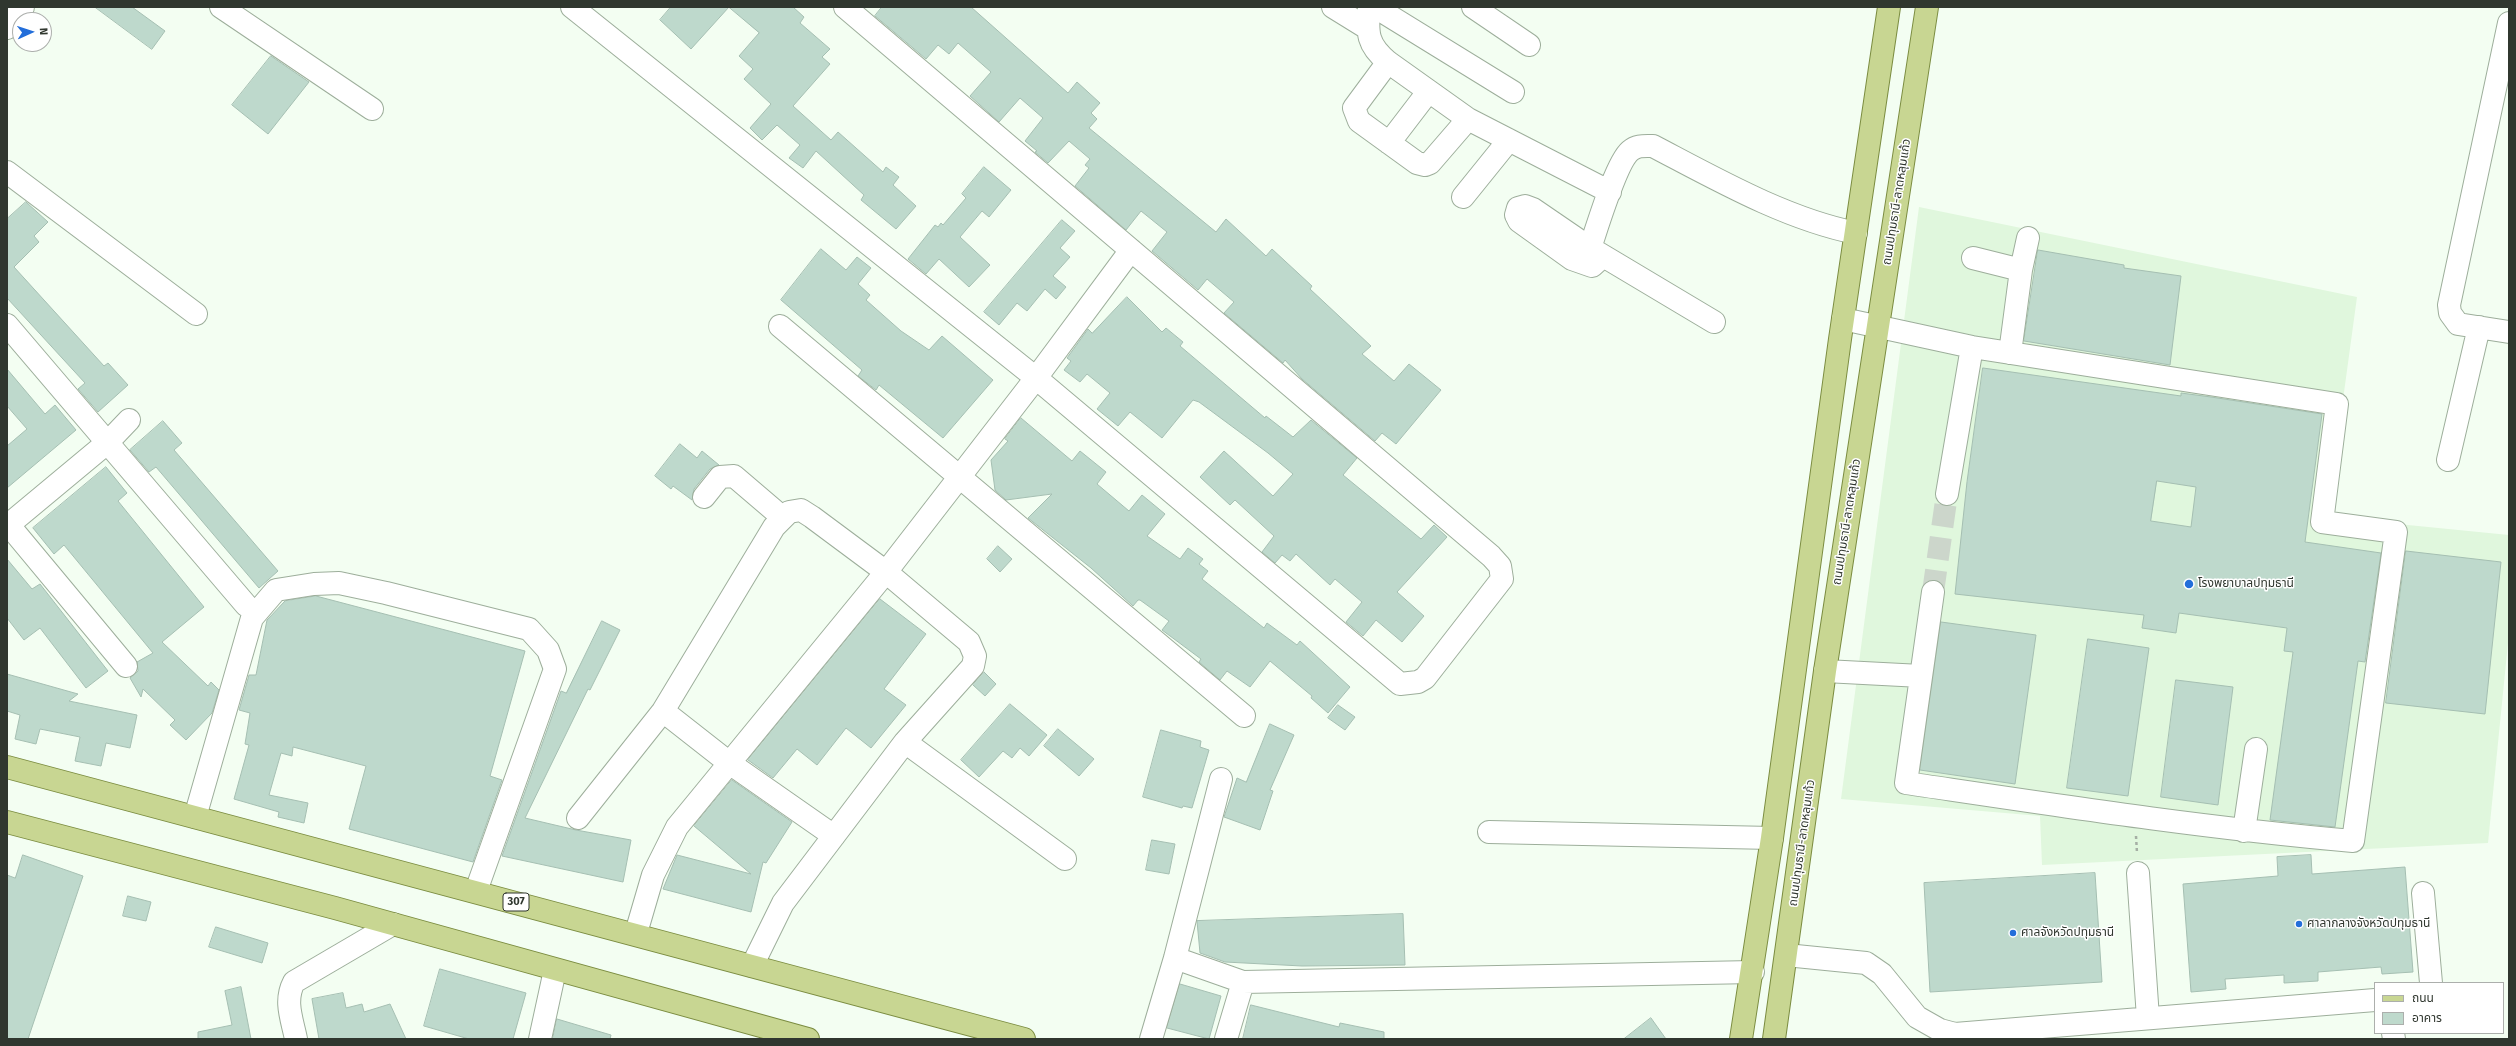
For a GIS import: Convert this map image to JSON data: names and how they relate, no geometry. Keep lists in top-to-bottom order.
{
  "streets": {
    "main road": ["ถนนปทุมธานี-ลาดหลุมแก้ว", "307"]
  },
  "places": ["โรงพยาบาลปทุมธานี", "ศาลากลางจังหวัดปทุมธานี", "ศาลจังหวัดปทุมธานี"],
  "legend": ["ถนน", "อาคาร"],
  "north": "right"
}
